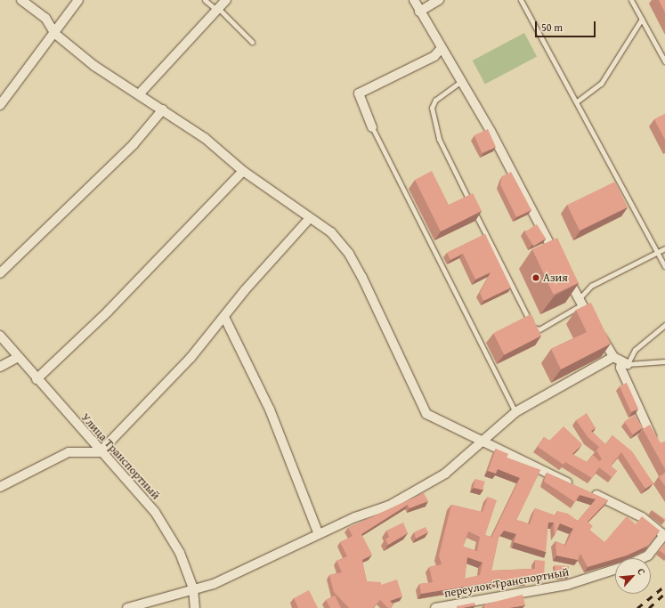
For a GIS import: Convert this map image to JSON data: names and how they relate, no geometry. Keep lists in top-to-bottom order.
{
  "streets": {
    "street": ["Улица Транспортный", "переулок Транспортный"]
  },
  "places": ["Азия"],
  "scale_bar": "50 m",
  "north": "top right"
}
